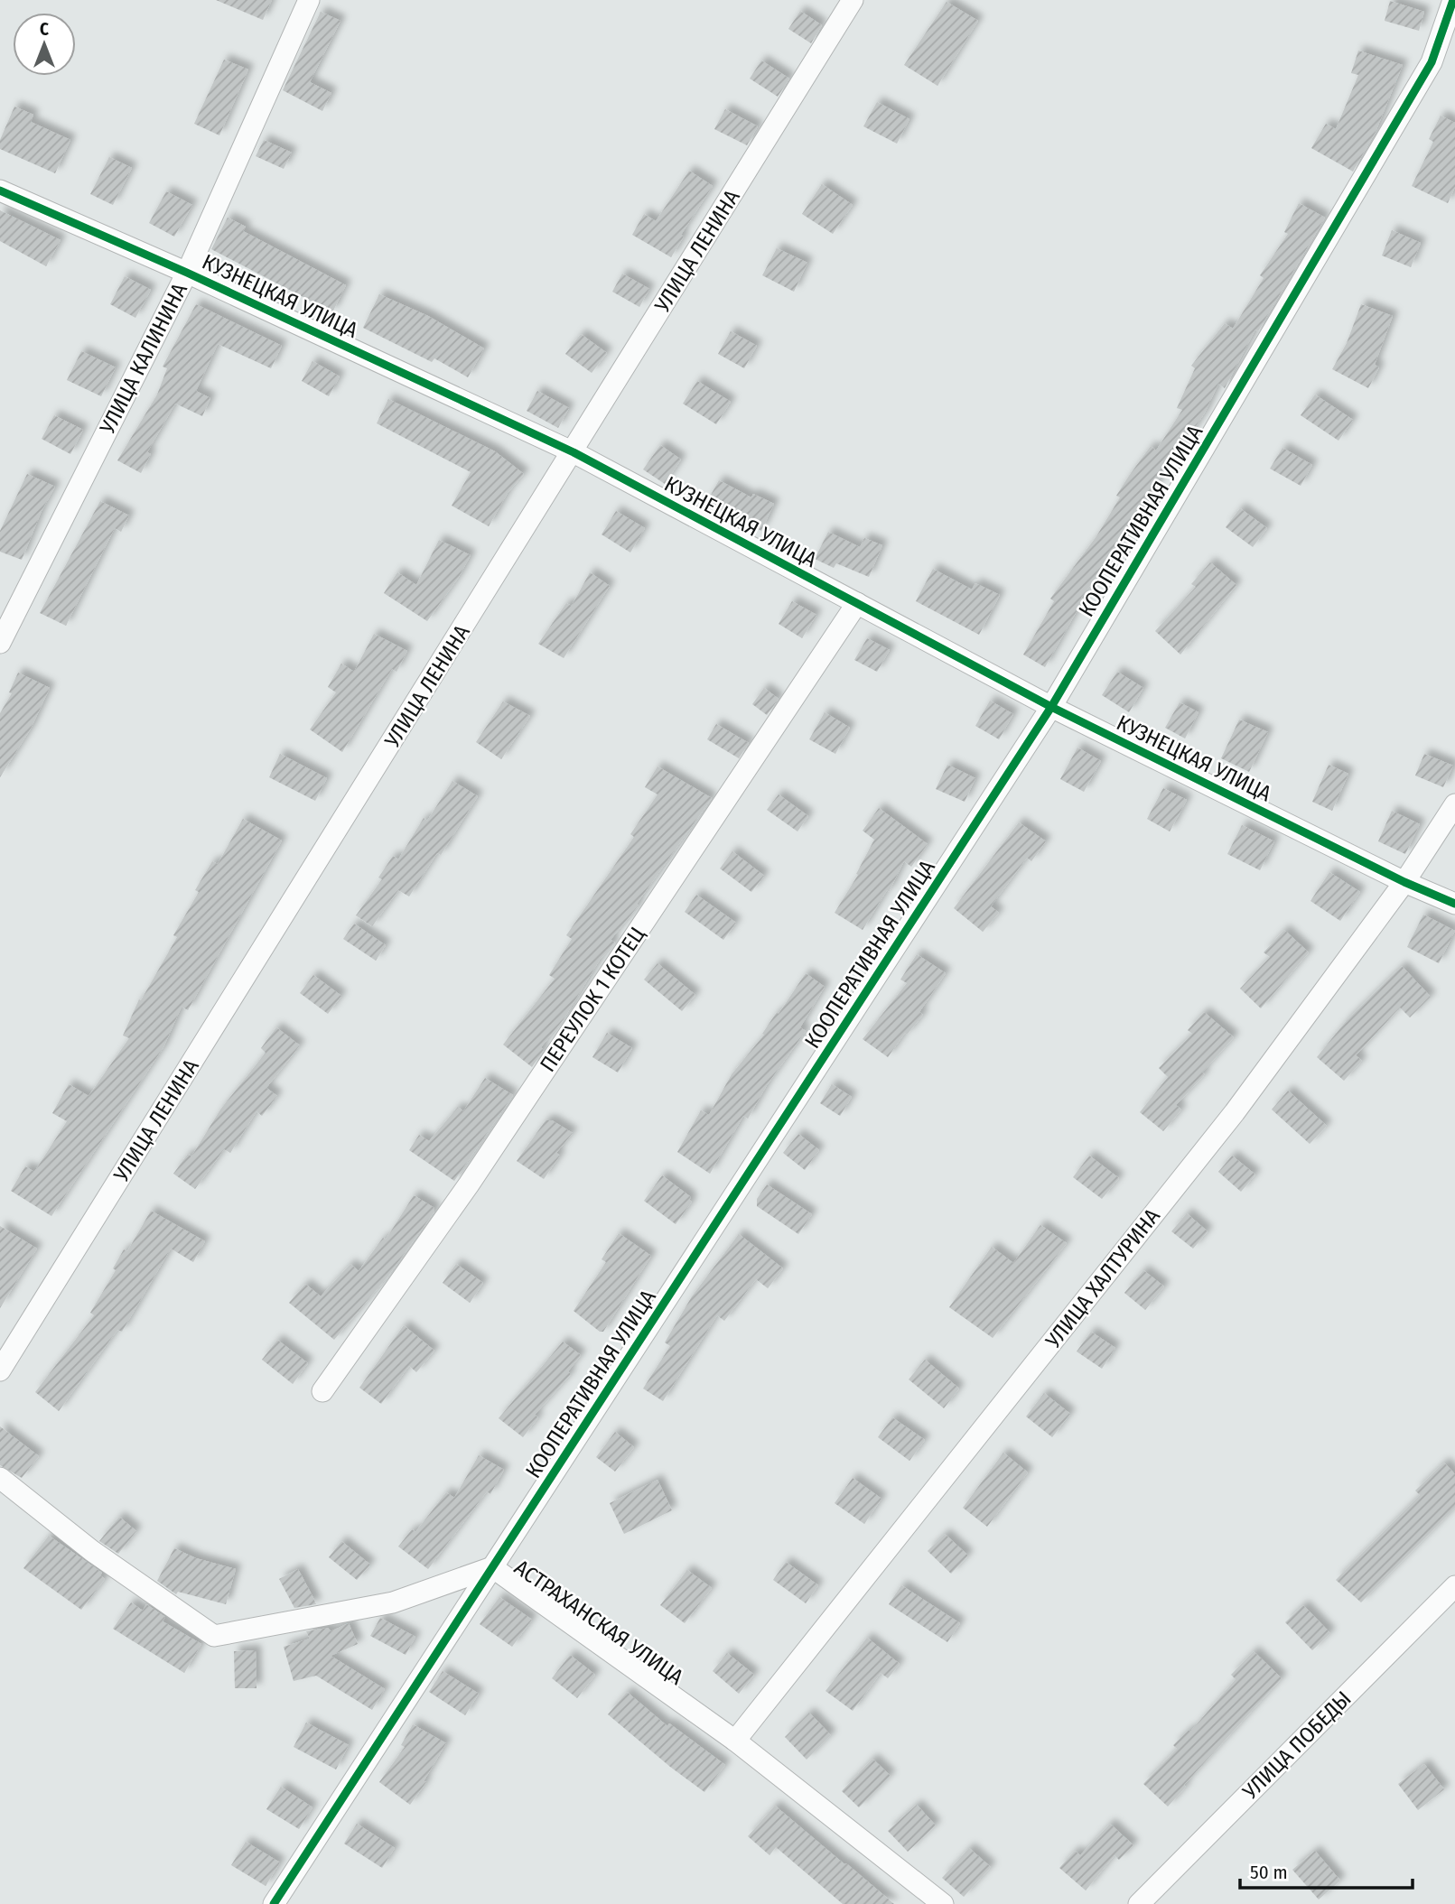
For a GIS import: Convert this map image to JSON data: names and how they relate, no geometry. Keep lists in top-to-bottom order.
{
  "streets": {
    "street": [
      "УЛИЦА ЛЕНИНА",
      "КУЗНЕЦКАЯ УЛИЦА",
      "УЛИЦА КАЛИНИНА",
      "КООПЕРАТИВНАЯ УЛИЦА",
      "ПЕРЕУЛОК 1 КОТЕЦ",
      "УЛИЦА ХАЛТУРИНА",
      "АСТРАХАНСКАЯ УЛИЦА",
      "УЛИЦА ПОБЕДЫ"
    ]
  },
  "crossings": [
    ["УЛИЦА ЛЕНИНА", "КУЗНЕЦКАЯ УЛИЦА"],
    ["КУЗНЕЦКАЯ УЛИЦА", "УЛИЦА КАЛИНИНА"],
    ["КУЗНЕЦКАЯ УЛИЦА", "КООПЕРАТИВНАЯ УЛИЦА"],
    ["КУЗНЕЦКАЯ УЛИЦА", "ПЕРЕУЛОК 1 КОТЕЦ"],
    ["КУЗНЕЦКАЯ УЛИЦА", "УЛИЦА ХАЛТУРИНА"],
    ["КООПЕРАТИВНАЯ УЛИЦА", "АСТРАХАНСКАЯ УЛИЦА"],
    ["УЛИЦА ХАЛТУРИНА", "АСТРАХАНСКАЯ УЛИЦА"]
  ],
  "scale_bar": "50 m",
  "north": "top"
}
